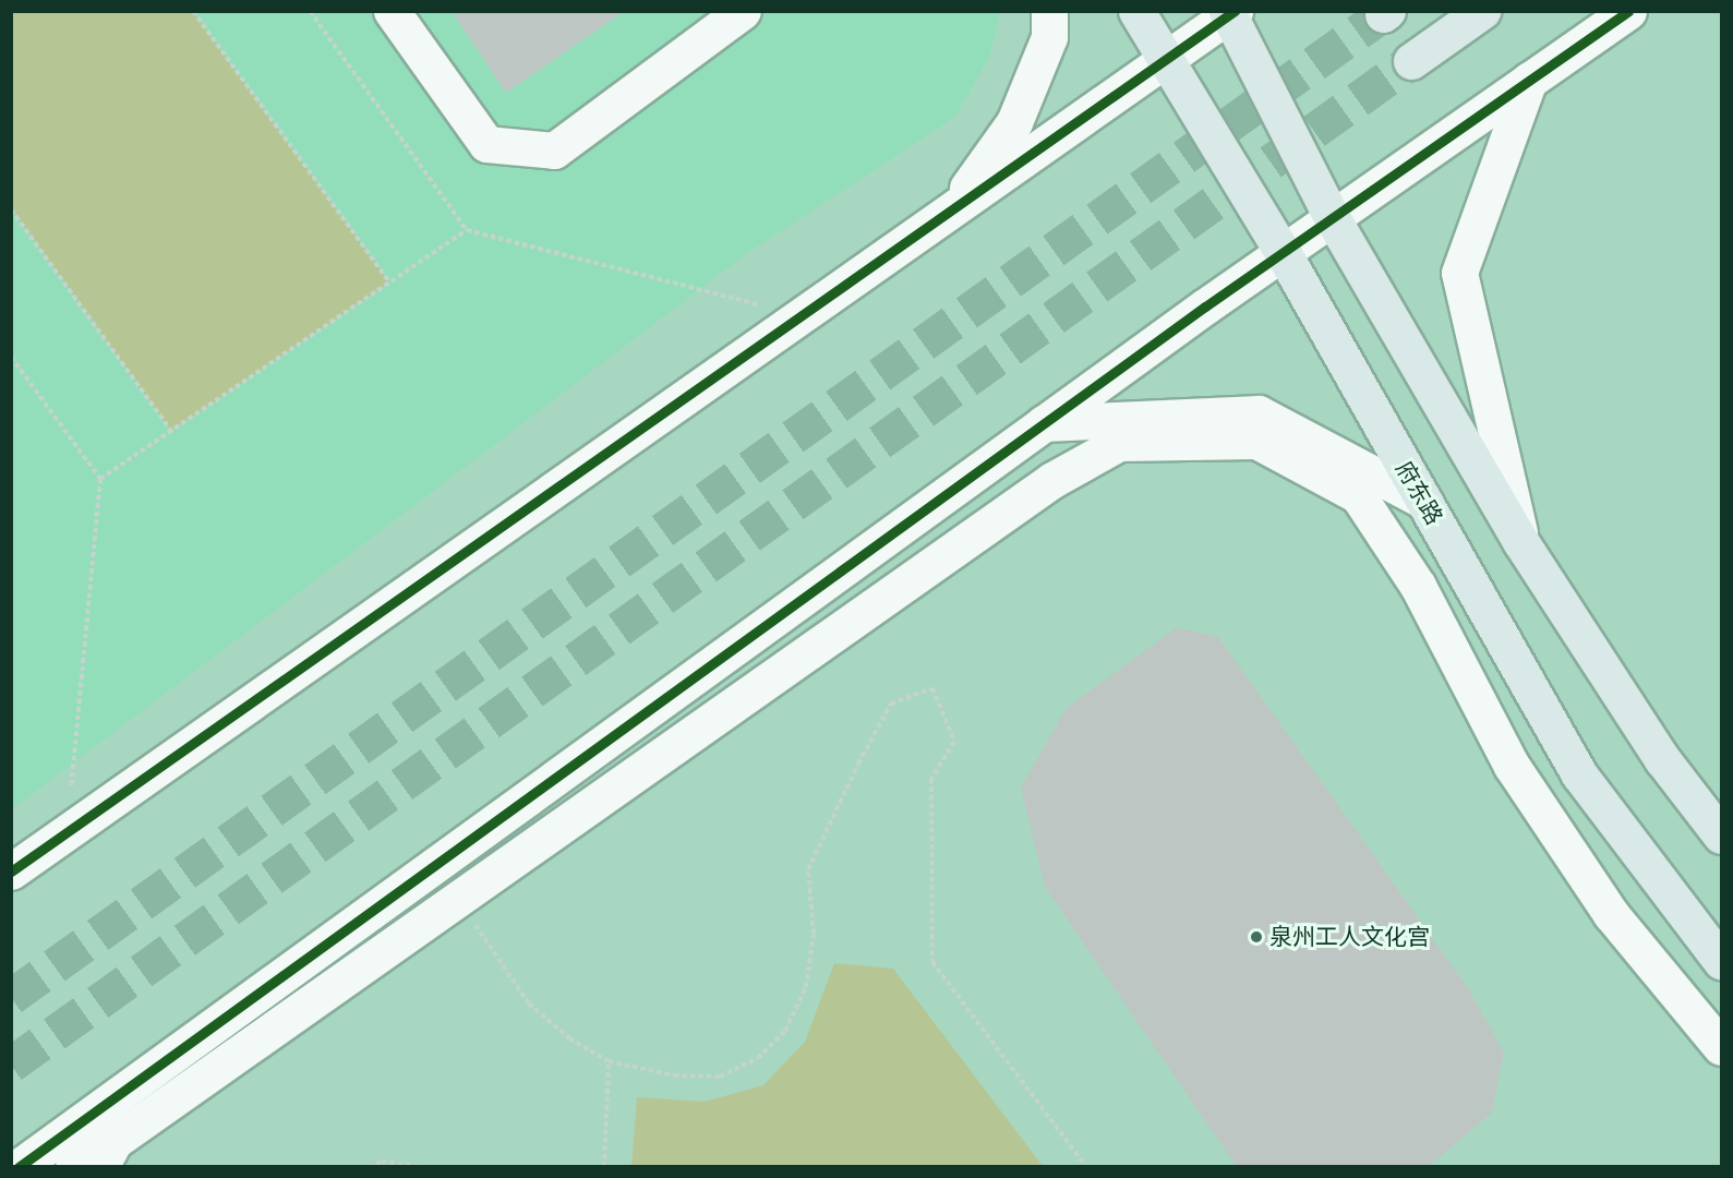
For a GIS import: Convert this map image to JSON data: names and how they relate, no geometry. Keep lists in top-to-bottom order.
{
  "streets": {
    "main road": ["府东路"]
  },
  "places": ["泉州工人文化宫"]
}
